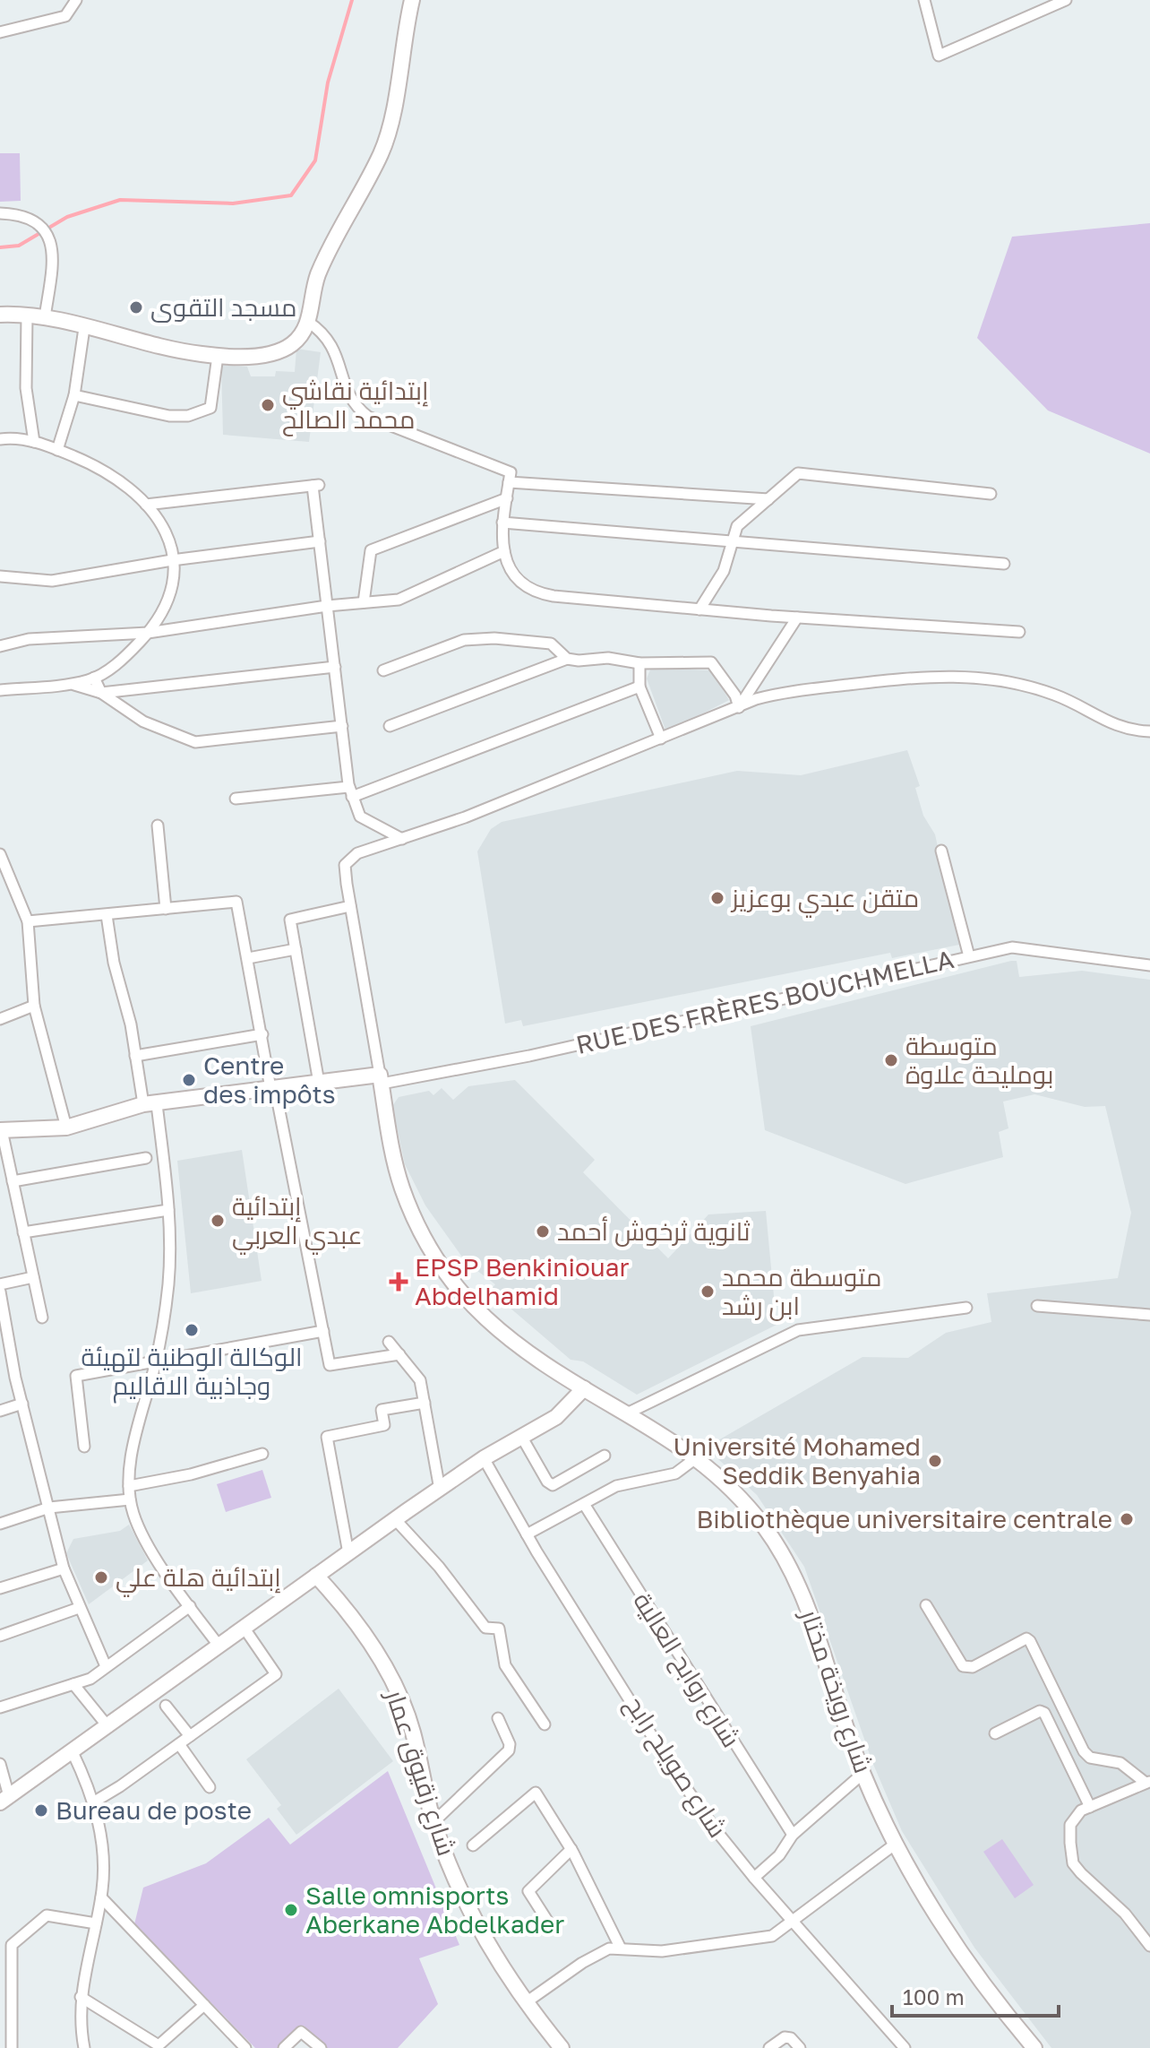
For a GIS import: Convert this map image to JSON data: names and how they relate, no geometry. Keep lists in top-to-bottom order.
{
  "streets": {
    "main road": ["شارع رويخة مختار", "شارع زقيوق عمار"],
    "street": ["RUE DES FRÈRES BOUCHMELLA", "شارع روابح العالية", "شارع صويلح رابح"]
  },
  "crossings": [
    ["RUE DES FRÈRES BOUCHMELLA", "شارع رويخة مختار"]
  ],
  "places": {
    "other": [
      "مسجد التقوى",
      "إبتدائية نقاشي محمد الصالح",
      "متقن عبدي بوعزيز",
      "متوسطة بومليحة علاوة",
      "Centre des impôts",
      "إبتدائية عبدي العربي",
      "ثانوية ثرخوش أحمد",
      "متوسطة محمد ابن رشد",
      "الوكالة الوطنية لتهيئة وجاذبية الاقاليم",
      "Université Mohamed Seddik Benyahia",
      "Bibliothèque universitaire centrale",
      "إبتدائية هلة علي",
      "Bureau de poste",
      "Salle omnisports Aberkane Abdelkader"
    ],
    "health": ["EPSP Benkiniouar Abdelhamid"]
  },
  "scale_bar": "100 m"
}
